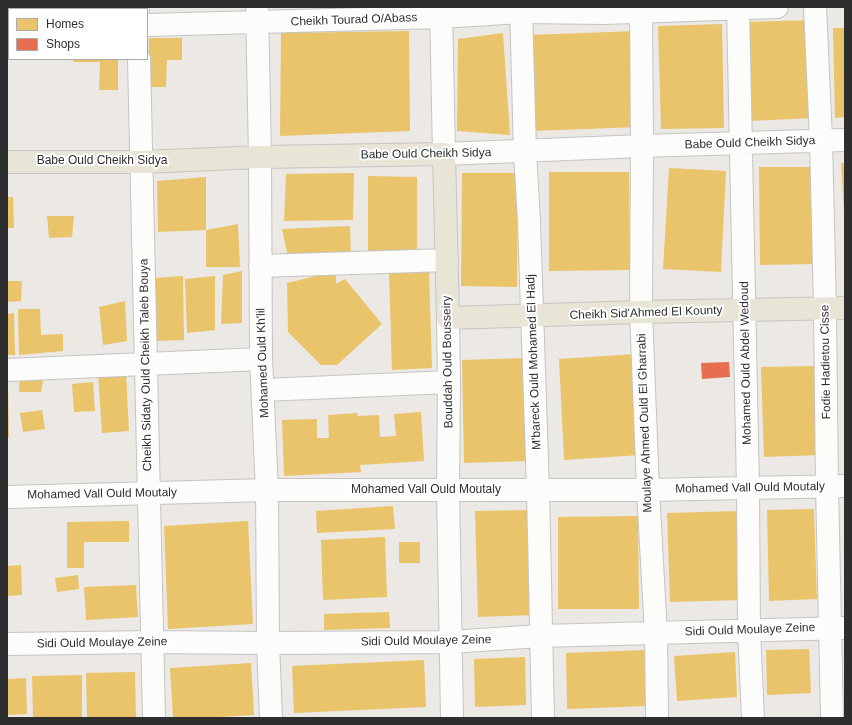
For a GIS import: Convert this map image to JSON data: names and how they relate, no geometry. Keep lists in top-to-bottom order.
{
  "streets": {
    "main road": ["Babe Ould Cheikh Sidya", "Cheikh Sid'Ahmed El Kounty", "Bouddah Ould Bousseiry"],
    "street": [
      "Cheikh Tourad O/Abass",
      "M'bareck Ould Mohamed El Hadj",
      "Fodie Hadietou Cisse",
      "Mohamed Ould Kh'lil",
      "Mohamed Ould Abdel Wedoud",
      "Cheikh Sidaty Ould Cheikh Taleb Bouya",
      "Moulaye Ahmed Ould El Gharrabi",
      "Mohamed Vall Ould Moutaly",
      "Sidi Ould Moulaye Zeine"
    ]
  },
  "crossings": [
    ["Cheikh Tourad O/Abass", "Bouddah Ould Bousseiry"],
    ["Cheikh Tourad O/Abass", "M'bareck Ould Mohamed El Hadj"],
    ["Cheikh Tourad O/Abass", "Mohamed Ould Kh'lil"],
    ["Cheikh Tourad O/Abass", "Mohamed Ould Abdel Wedoud"],
    ["Cheikh Tourad O/Abass", "Moulaye Ahmed Ould El Gharrabi"],
    ["Babe Ould Cheikh Sidya", "Bouddah Ould Bousseiry"],
    ["Babe Ould Cheikh Sidya", "M'bareck Ould Mohamed El Hadj"],
    ["Babe Ould Cheikh Sidya", "Fodie Hadietou Cisse"],
    ["Babe Ould Cheikh Sidya", "Mohamed Ould Kh'lil"],
    ["Babe Ould Cheikh Sidya", "Mohamed Ould Abdel Wedoud"],
    ["Babe Ould Cheikh Sidya", "Cheikh Sidaty Ould Cheikh Taleb Bouya"],
    ["Babe Ould Cheikh Sidya", "Moulaye Ahmed Ould El Gharrabi"],
    ["Cheikh Sid'Ahmed El Kounty", "Bouddah Ould Bousseiry"],
    ["Cheikh Sid'Ahmed El Kounty", "M'bareck Ould Mohamed El Hadj"],
    ["Cheikh Sid'Ahmed El Kounty", "Fodie Hadietou Cisse"],
    ["Cheikh Sid'Ahmed El Kounty", "Mohamed Ould Abdel Wedoud"],
    ["Cheikh Sid'Ahmed El Kounty", "Moulaye Ahmed Ould El Gharrabi"],
    ["Bouddah Ould Bousseiry", "Mohamed Vall Ould Moutaly"],
    ["Bouddah Ould Bousseiry", "Sidi Ould Moulaye Zeine"],
    ["M'bareck Ould Mohamed El Hadj", "Mohamed Vall Ould Moutaly"],
    ["M'bareck Ould Mohamed El Hadj", "Sidi Ould Moulaye Zeine"],
    ["Fodie Hadietou Cisse", "Mohamed Vall Ould Moutaly"],
    ["Fodie Hadietou Cisse", "Sidi Ould Moulaye Zeine"],
    ["Mohamed Ould Kh'lil", "Mohamed Vall Ould Moutaly"],
    ["Mohamed Ould Kh'lil", "Sidi Ould Moulaye Zeine"],
    ["Mohamed Ould Abdel Wedoud", "Mohamed Vall Ould Moutaly"],
    ["Mohamed Ould Abdel Wedoud", "Sidi Ould Moulaye Zeine"],
    ["Cheikh Sidaty Ould Cheikh Taleb Bouya", "Mohamed Vall Ould Moutaly"],
    ["Cheikh Sidaty Ould Cheikh Taleb Bouya", "Sidi Ould Moulaye Zeine"],
    ["Moulaye Ahmed Ould El Gharrabi", "Mohamed Vall Ould Moutaly"],
    ["Moulaye Ahmed Ould El Gharrabi", "Sidi Ould Moulaye Zeine"]
  ],
  "legend": ["Homes", "Shops"]
}
